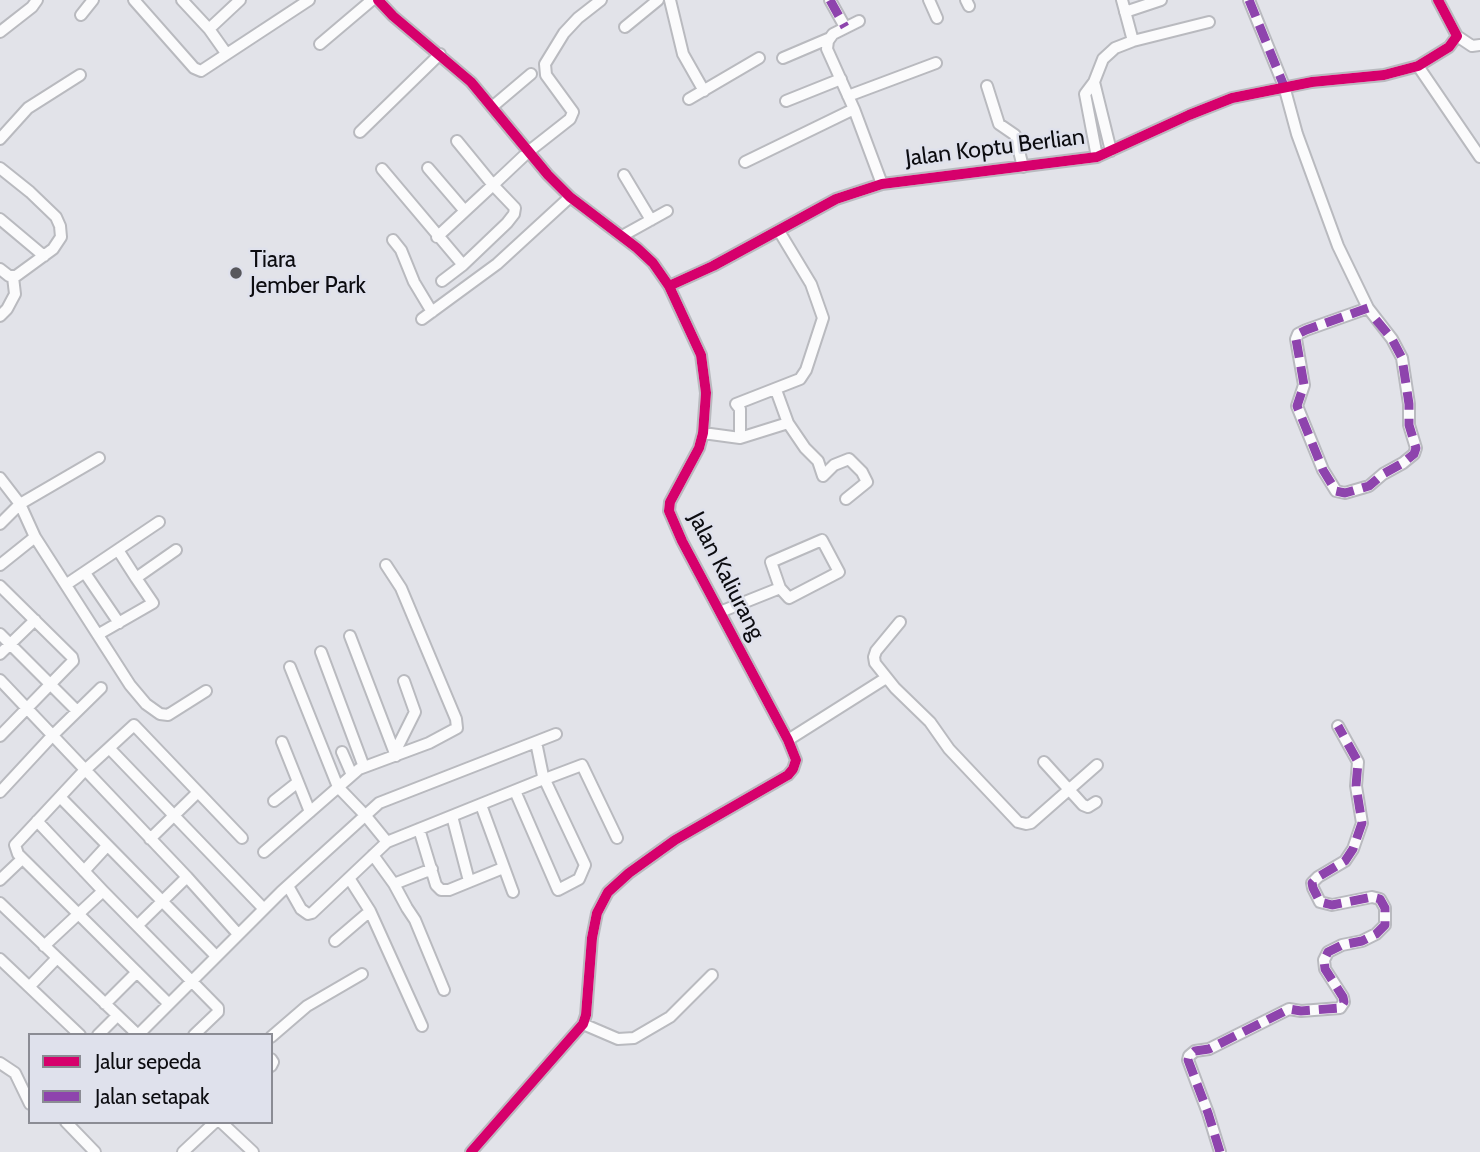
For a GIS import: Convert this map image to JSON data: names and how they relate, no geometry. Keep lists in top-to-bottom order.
{
  "streets": {
    "street": ["Jalan Koptu Berlian", "Jalan Kaliurang"]
  },
  "crossings": [
    ["Jalan Koptu Berlian", "Jalan Kaliurang"]
  ],
  "places": ["Tiara Jember Park"],
  "legend": ["Jalur sepeda", "Jalan setapak"]
}
